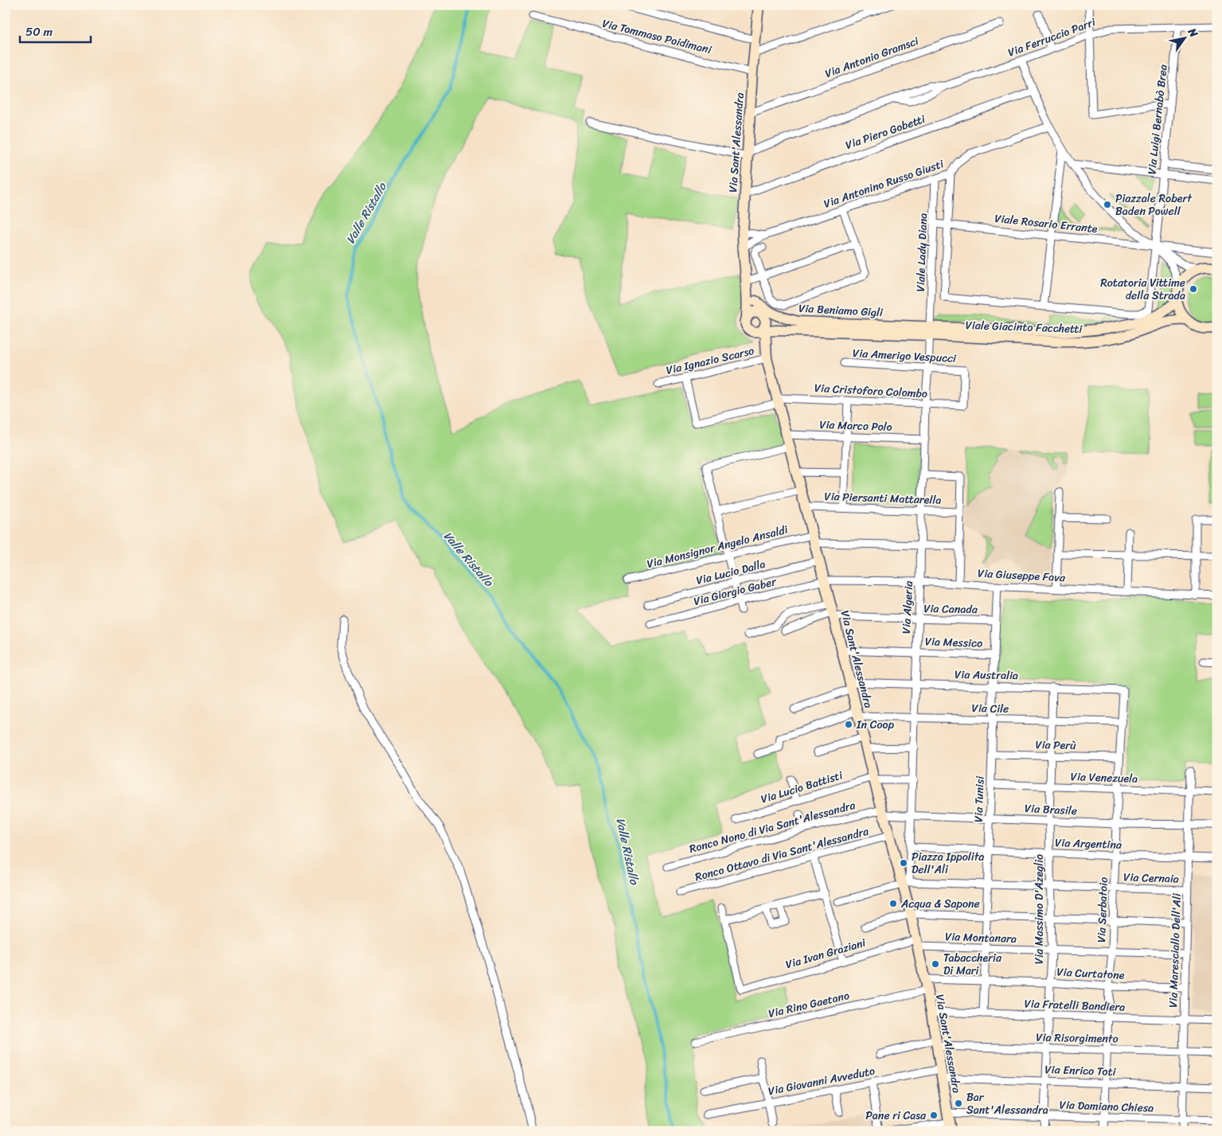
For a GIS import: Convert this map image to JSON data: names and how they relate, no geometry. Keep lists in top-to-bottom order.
{
  "streets": {
    "street": [
      "Via Tommaso Poidimani",
      "Via Ferruccio Parri",
      "Via Antonio Gramsci",
      "Via Luigi Bernabò Brea",
      "Via Piero Gobetti",
      "Via Sant'Alessandra",
      "Via Antonino Russo Giusti",
      "Viale Rosario Errante",
      "Viale Lady Diana",
      "Via Beniamo Gigli",
      "Viale Giacinto Facchetti",
      "Via Amerigo Vespucci",
      "Via Ignazio Scarso",
      "Via Cristoforo Colombo",
      "Via Marco Polo",
      "Via Piersanti Mattarella",
      "Via Monsignor Angelo Ansaldi",
      "Via Lucio Dalla",
      "Via Giuseppe Fava",
      "Via Giorgio Gaber",
      "Via Algeria",
      "Via Canada",
      "Via Messico",
      "Via Australia",
      "Via Cile",
      "Via Perù",
      "Via Venezuela",
      "Via Lucio Battisti",
      "Via Tunisi",
      "Via Brasile",
      "Ronco Nono di Via Sant'Alessandra",
      "Via Argentina",
      "Ronco Ottavo di Via Sant'Alessandra",
      "Via Cernaia",
      "Via Massimo D'Azeglio",
      "Via Serbatoio",
      "Via Montanara",
      "Via Maresciallo Dell'Ali",
      "Via Ivan Graziani",
      "Via Curtatone",
      "Via Rino Gaetano",
      "Via Fratelli Bandiera",
      "Via Risorgimento",
      "Via Enrico Toti",
      "Via Giovanni Avveduto",
      "Via Damiano Chiesa"
    ]
  },
  "crossings": [
    ["Via Tommaso Poidimani", "Via Sant'Alessandra"],
    ["Via Ferruccio Parri", "Via Luigi Bernabò Brea"],
    ["Via Ferruccio Parri", "Via Sant'Alessandra"],
    ["Via Antonio Gramsci", "Via Sant'Alessandra"],
    ["Via Luigi Bernabò Brea", "Viale Rosario Errante"],
    ["Via Piero Gobetti", "Via Sant'Alessandra"],
    ["Via Sant'Alessandra", "Via Antonino Russo Giusti"],
    ["Via Sant'Alessandra", "Via Ignazio Scarso"],
    ["Via Sant'Alessandra", "Via Cristoforo Colombo"],
    ["Via Sant'Alessandra", "Via Marco Polo"],
    ["Via Sant'Alessandra", "Via Piersanti Mattarella"],
    ["Via Sant'Alessandra", "Via Monsignor Angelo Ansaldi"],
    ["Via Sant'Alessandra", "Via Lucio Dalla"],
    ["Via Sant'Alessandra", "Via Giuseppe Fava"],
    ["Via Sant'Alessandra", "Via Giorgio Gaber"],
    ["Via Sant'Alessandra", "Via Algeria"],
    ["Via Sant'Alessandra", "Via Canada"],
    ["Via Sant'Alessandra", "Via Messico"],
    ["Via Sant'Alessandra", "Via Australia"],
    ["Via Sant'Alessandra", "Via Cile"],
    ["Via Sant'Alessandra", "Via Lucio Battisti"],
    ["Via Sant'Alessandra", "Via Brasile"],
    ["Via Sant'Alessandra", "Ronco Nono di Via Sant'Alessandra"],
    ["Via Sant'Alessandra", "Ronco Ottavo di Via Sant'Alessandra"],
    ["Via Sant'Alessandra", "Via Cernaia"],
    ["Via Sant'Alessandra", "Via Montanara"],
    ["Via Sant'Alessandra", "Via Ivan Graziani"],
    ["Via Sant'Alessandra", "Via Curtatone"],
    ["Via Sant'Alessandra", "Via Rino Gaetano"],
    ["Via Sant'Alessandra", "Via Fratelli Bandiera"],
    ["Via Sant'Alessandra", "Via Risorgimento"],
    ["Via Sant'Alessandra", "Via Enrico Toti"],
    ["Via Sant'Alessandra", "Via Giovanni Avveduto"],
    ["Via Sant'Alessandra", "Via Damiano Chiesa"],
    ["Via Antonino Russo Giusti", "Viale Lady Diana"],
    ["Viale Rosario Errante", "Viale Lady Diana"],
    ["Viale Lady Diana", "Via Beniamo Gigli"],
    ["Viale Lady Diana", "Viale Giacinto Facchetti"],
    ["Viale Lady Diana", "Via Algeria"],
    ["Via Beniamo Gigli", "Viale Giacinto Facchetti"],
    ["Via Beniamo Gigli", "Via Algeria"],
    ["Viale Giacinto Facchetti", "Via Algeria"],
    ["Via Amerigo Vespucci", "Via Cristoforo Colombo"],
    ["Via Amerigo Vespucci", "Via Algeria"],
    ["Via Ignazio Scarso", "Via Cristoforo Colombo"],
    ["Via Cristoforo Colombo", "Via Algeria"],
    ["Via Marco Polo", "Via Algeria"],
    ["Via Piersanti Mattarella", "Via Algeria"],
    ["Via Monsignor Angelo Ansaldi", "Via Algeria"],
    ["Via Giuseppe Fava", "Via Giorgio Gaber"],
    ["Via Giuseppe Fava", "Via Algeria"],
    ["Via Giuseppe Fava", "Via Tunisi"],
    ["Via Algeria", "Via Canada"],
    ["Via Algeria", "Via Messico"],
    ["Via Algeria", "Via Australia"],
    ["Via Algeria", "Via Cile"],
    ["Via Algeria", "Via Brasile"],
    ["Via Algeria", "Via Argentina"],
    ["Via Algeria", "Via Cernaia"],
    ["Via Canada", "Via Tunisi"],
    ["Via Messico", "Via Tunisi"],
    ["Via Australia", "Via Tunisi"],
    ["Via Australia", "Via Massimo D'Azeglio"],
    ["Via Australia", "Via Serbatoio"],
    ["Via Cile", "Via Tunisi"],
    ["Via Cile", "Via Massimo D'Azeglio"],
    ["Via Cile", "Via Serbatoio"],
    ["Via Perù", "Via Tunisi"],
    ["Via Perù", "Via Massimo D'Azeglio"],
    ["Via Perù", "Via Serbatoio"],
    ["Via Venezuela", "Via Tunisi"],
    ["Via Venezuela", "Via Massimo D'Azeglio"],
    ["Via Venezuela", "Via Serbatoio"],
    ["Via Venezuela", "Via Maresciallo Dell'Ali"],
    ["Via Tunisi", "Via Brasile"],
    ["Via Tunisi", "Via Argentina"],
    ["Via Tunisi", "Via Cernaia"],
    ["Via Tunisi", "Via Montanara"],
    ["Via Tunisi", "Via Curtatone"],
    ["Via Tunisi", "Via Fratelli Bandiera"],
    ["Via Brasile", "Ronco Nono di Via Sant'Alessandra"],
    ["Via Brasile", "Via Massimo D'Azeglio"],
    ["Via Brasile", "Via Serbatoio"],
    ["Via Brasile", "Via Maresciallo Dell'Ali"],
    ["Via Argentina", "Via Massimo D'Azeglio"],
    ["Via Argentina", "Via Serbatoio"],
    ["Via Argentina", "Via Maresciallo Dell'Ali"],
    ["Via Cernaia", "Via Massimo D'Azeglio"],
    ["Via Cernaia", "Via Serbatoio"],
    ["Via Cernaia", "Via Maresciallo Dell'Ali"],
    ["Via Massimo D'Azeglio", "Via Montanara"],
    ["Via Massimo D'Azeglio", "Via Curtatone"],
    ["Via Massimo D'Azeglio", "Via Fratelli Bandiera"],
    ["Via Massimo D'Azeglio", "Via Risorgimento"],
    ["Via Massimo D'Azeglio", "Via Enrico Toti"],
    ["Via Massimo D'Azeglio", "Via Damiano Chiesa"],
    ["Via Serbatoio", "Via Montanara"],
    ["Via Serbatoio", "Via Curtatone"],
    ["Via Serbatoio", "Via Fratelli Bandiera"],
    ["Via Serbatoio", "Via Risorgimento"],
    ["Via Serbatoio", "Via Enrico Toti"],
    ["Via Serbatoio", "Via Damiano Chiesa"],
    ["Via Montanara", "Via Maresciallo Dell'Ali"],
    ["Via Montanara", "Via Ivan Graziani"],
    ["Via Maresciallo Dell'Ali", "Via Curtatone"],
    ["Via Maresciallo Dell'Ali", "Via Fratelli Bandiera"],
    ["Via Maresciallo Dell'Ali", "Via Risorgimento"],
    ["Via Maresciallo Dell'Ali", "Via Enrico Toti"],
    ["Via Maresciallo Dell'Ali", "Via Damiano Chiesa"],
    ["Via Enrico Toti", "Via Giovanni Avveduto"]
  ],
  "water": ["Valle Ristallo"],
  "places": [
    "Piazzale Robert Baden Powell",
    "Rotatoria Vittime della Strada",
    "In Coop",
    "Piazza Ippolita Dell'Ali",
    "Acqua & Sapone",
    "Tabaccheria Di Mari",
    "Bar Sant'Alessandra",
    "Pane ri Casa"
  ],
  "scale_bar": "50 m",
  "north": "top right"
}
